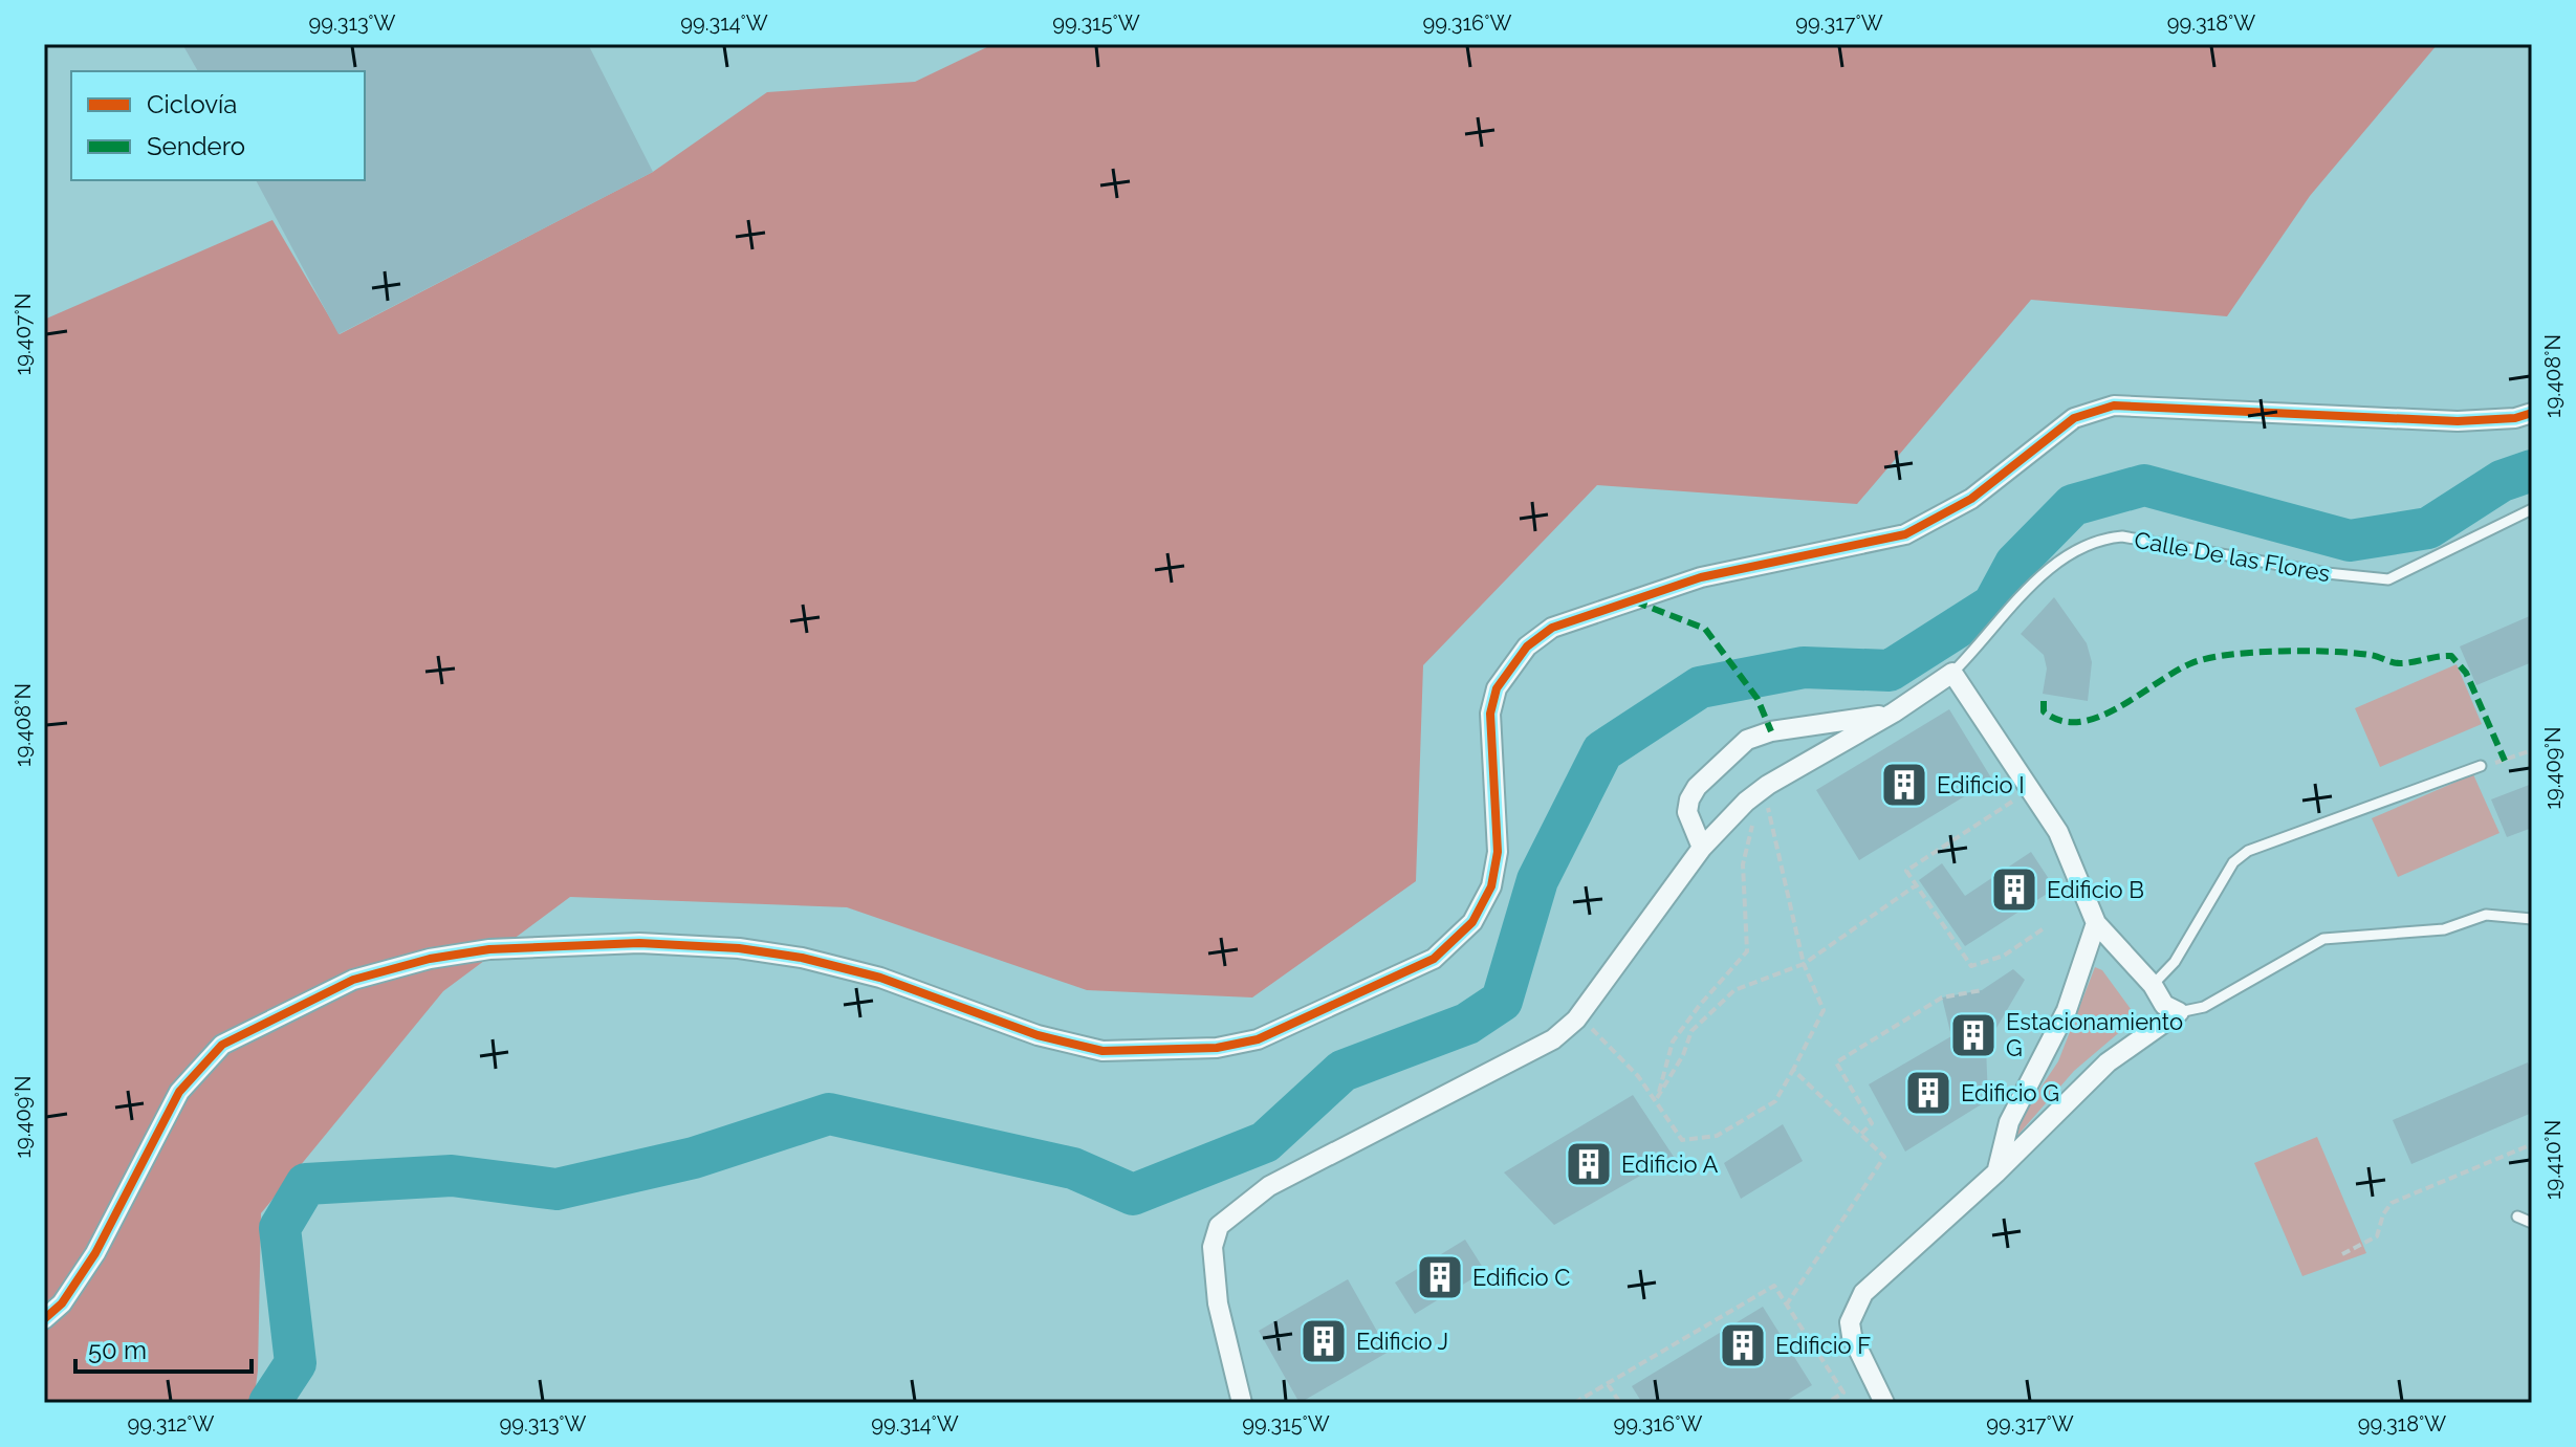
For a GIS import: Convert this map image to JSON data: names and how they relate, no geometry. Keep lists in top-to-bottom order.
{
  "streets": {
    "lane": ["Calle De las Flores"]
  },
  "places": {
    "building": [
      "Edificio I",
      "Edificio B",
      "Estacionamiento G",
      "Edificio G",
      "Edificio A",
      "Edificio C",
      "Edificio J",
      "Edificio F"
    ]
  },
  "legend": ["Ciclovía", "Sendero"],
  "scale_bar": "50 m",
  "coordinates": [
    "99.313°W",
    "99.314°W",
    "99.315°W",
    "99.316°W",
    "99.317°W",
    "99.318°W",
    "19.407°N",
    "19.408°N",
    "19.409°N",
    "19.410°N",
    "99.312°W"
  ]
}
